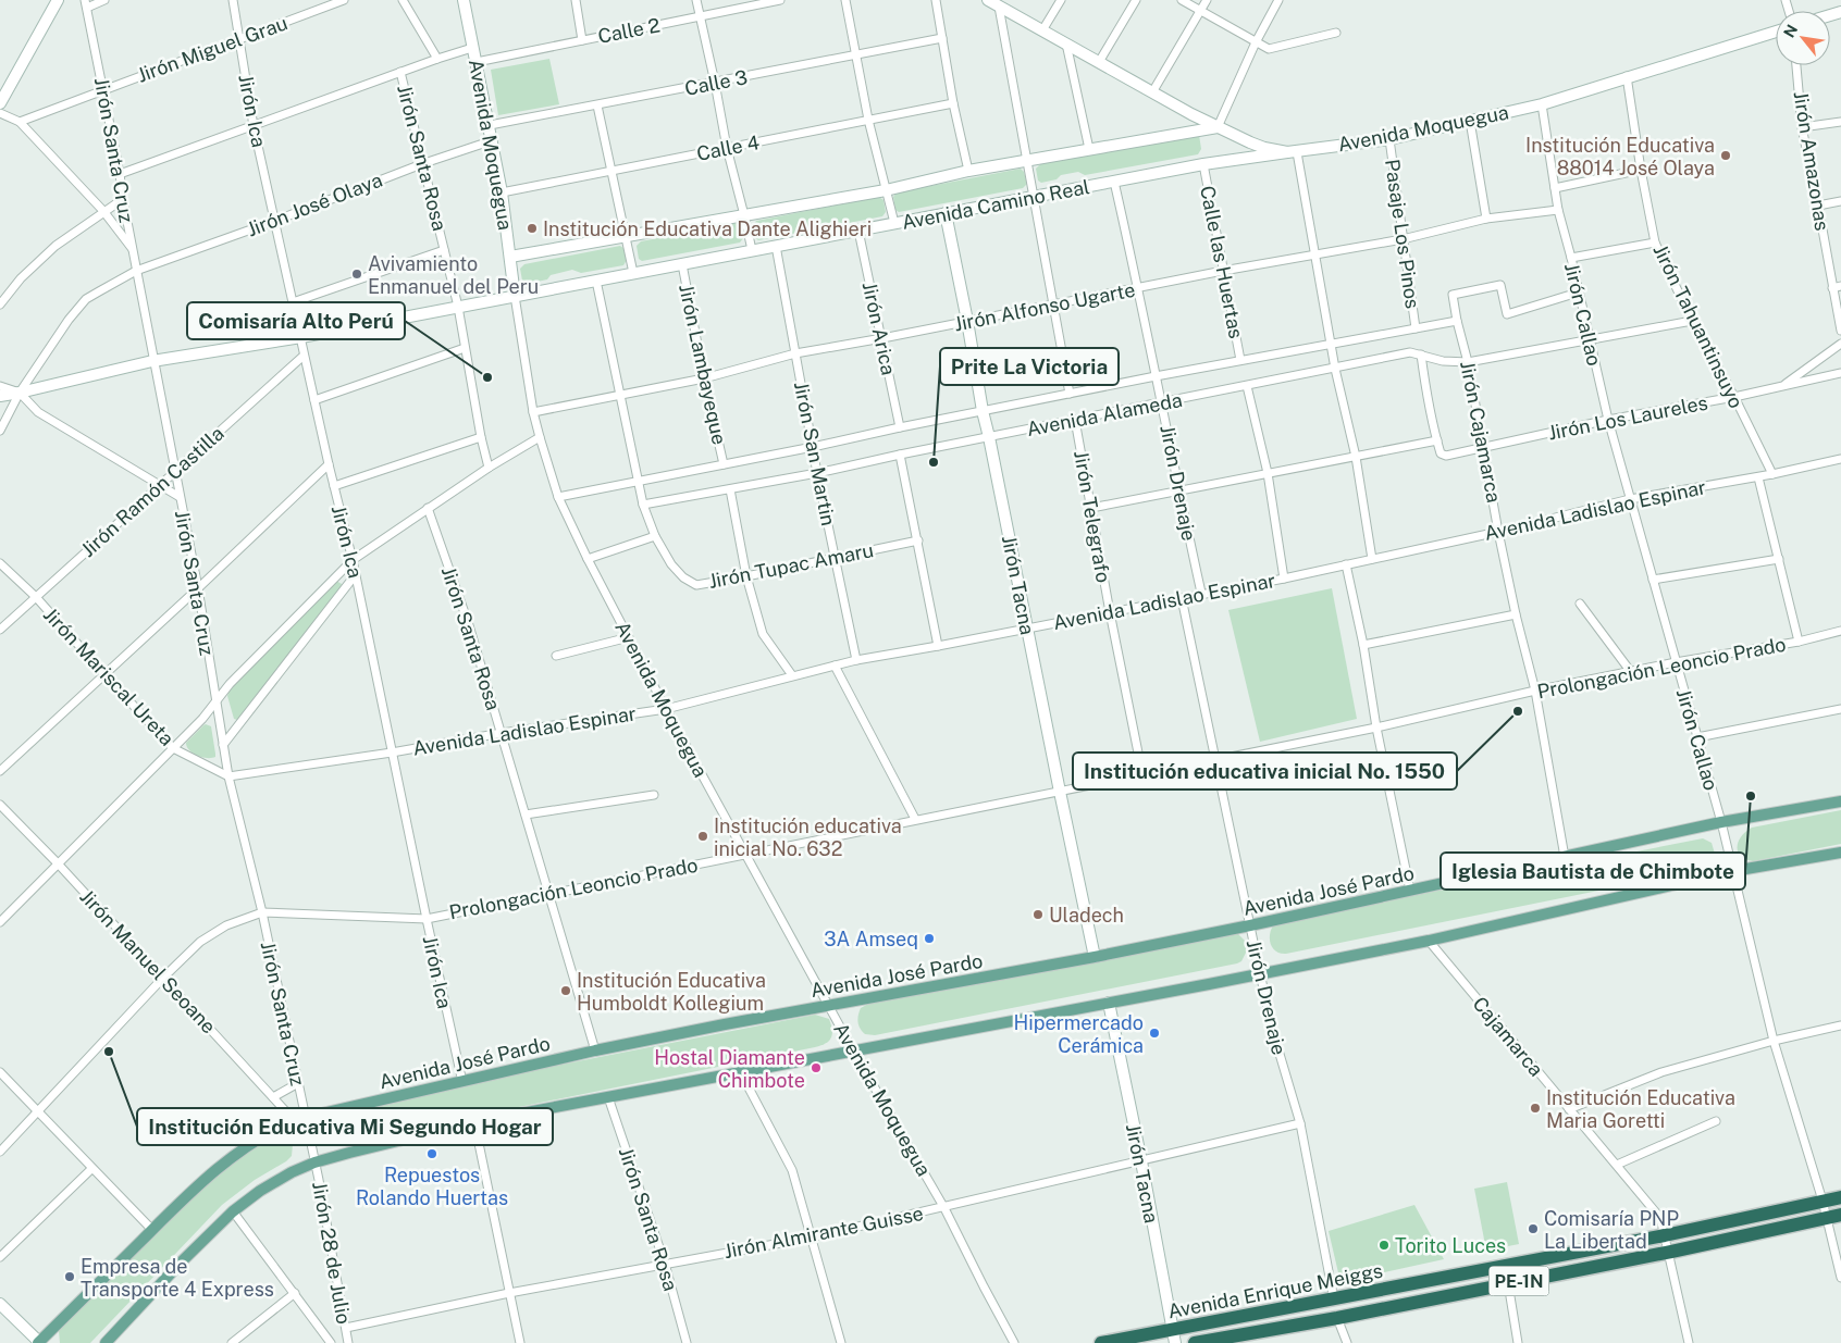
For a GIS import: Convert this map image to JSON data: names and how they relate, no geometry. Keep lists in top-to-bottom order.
{
  "streets": {
    "highway": ["PE-1N", "Avenida Enrique Meiggs"],
    "main road": [
      "Avenida Moquegua",
      "Avenida Camino Real",
      "Jirón Tacna",
      "Avenida José Pardo"
    ],
    "street": [
      "Calle 2",
      "Jirón Miguel Grau",
      "Calle 3",
      "Jirón Ica",
      "Calle 4",
      "Jirón Santa Cruz",
      "Jirón Santa Rosa",
      "Jirón Amazonas",
      "Jirón José Olaya",
      "Pasaje Los Pinos",
      "Calle las Huertas",
      "Jirón Alfonso Ugarte",
      "Jirón Callao",
      "Jirón Tahuantinsuyo",
      "Jirón Arica",
      "Jirón Lambayeque",
      "Avenida Alameda",
      "Jirón Los Laureles",
      "Jirón Cajamarca",
      "Jirón San Martin",
      "Jirón Drenaje",
      "Jirón Ramón Castilla",
      "Avenida Ladislao Espinar",
      "Jirón Telegrafo",
      "Jirón Tupac Amaru",
      "Prolongación Leoncio Prado",
      "Jirón Mariscal Ureta",
      "Jirón Manuel Seoane",
      "Cajamarca",
      "Jirón Almirante Guisse",
      "Jirón 28 de Julio"
    ]
  },
  "crossings": [
    ["Calle 2", "Avenida Moquegua"],
    ["Jirón Miguel Grau", "Jirón Ica"],
    ["Jirón Miguel Grau", "Jirón Santa Cruz"],
    ["Calle 3", "Avenida Moquegua"],
    ["Jirón Ica", "Jirón José Olaya"],
    ["Jirón Ica", "Avenida Camino Real"],
    ["Jirón Ica", "Jirón Ramón Castilla"],
    ["Jirón Ica", "Avenida Ladislao Espinar"],
    ["Jirón Ica", "Prolongación Leoncio Prado"],
    ["Jirón Ica", "Avenida José Pardo"],
    ["Avenida Moquegua", "Calle 4"],
    ["Avenida Moquegua", "Jirón José Olaya"],
    ["Avenida Moquegua", "Avenida Camino Real"],
    ["Avenida Moquegua", "Pasaje Los Pinos"],
    ["Avenida Moquegua", "Jirón Alfonso Ugarte"],
    ["Avenida Moquegua", "Jirón Callao"],
    ["Avenida Moquegua", "Jirón Tahuantinsuyo"],
    ["Avenida Moquegua", "Avenida Alameda"],
    ["Avenida Moquegua", "Avenida Ladislao Espinar"],
    ["Avenida Moquegua", "Prolongación Leoncio Prado"],
    ["Avenida Moquegua", "Avenida José Pardo"],
    ["Avenida Moquegua", "Jirón Almirante Guisse"],
    ["Jirón Santa Cruz", "Jirón José Olaya"],
    ["Jirón Santa Cruz", "Avenida Camino Real"],
    ["Jirón Santa Cruz", "Jirón Ramón Castilla"],
    ["Jirón Santa Cruz", "Avenida Ladislao Espinar"],
    ["Jirón Santa Cruz", "Prolongación Leoncio Prado"],
    ["Jirón Santa Cruz", "Jirón Mariscal Ureta"],
    ["Jirón Santa Cruz", "Avenida José Pardo"],
    ["Jirón Santa Cruz", "Jirón Manuel Seoane"],
    ["Jirón Santa Cruz", "Jirón 28 de Julio"],
    ["Jirón Santa Rosa", "Jirón José Olaya"],
    ["Jirón Santa Rosa", "Avenida Camino Real"],
    ["Jirón Santa Rosa", "Avenida Ladislao Espinar"],
    ["Jirón Santa Rosa", "Prolongación Leoncio Prado"],
    ["Jirón Santa Rosa", "Avenida José Pardo"],
    ["Jirón Santa Rosa", "Jirón Almirante Guisse"],
    ["Jirón José Olaya", "Avenida Camino Real"],
    ["Avenida Camino Real", "Calle las Huertas"],
    ["Avenida Camino Real", "Jirón Arica"],
    ["Avenida Camino Real", "Jirón Lambayeque"],
    ["Avenida Camino Real", "Jirón San Martin"],
    ["Avenida Camino Real", "Jirón Drenaje"],
    ["Avenida Camino Real", "Jirón Tacna"],
    ["Pasaje Los Pinos", "Jirón Alfonso Ugarte"],
    ["Pasaje Los Pinos", "Avenida Alameda"],
    ["Calle las Huertas", "Jirón Alfonso Ugarte"],
    ["Calle las Huertas", "Avenida Alameda"],
    ["Jirón Alfonso Ugarte", "Jirón Callao"],
    ["Jirón Alfonso Ugarte", "Jirón Arica"],
    ["Jirón Alfonso Ugarte", "Jirón Lambayeque"],
    ["Jirón Alfonso Ugarte", "Jirón San Martin"],
    ["Jirón Alfonso Ugarte", "Jirón Drenaje"],
    ["Jirón Alfonso Ugarte", "Jirón Tacna"],
    ["Jirón Callao", "Avenida Alameda"],
    ["Jirón Callao", "Jirón Los Laureles"],
    ["Jirón Callao", "Jirón Cajamarca"],
    ["Jirón Callao", "Avenida Ladislao Espinar"],
    ["Jirón Callao", "Prolongación Leoncio Prado"],
    ["Jirón Callao", "Avenida José Pardo"],
    ["Jirón Callao", "Avenida Enrique Meiggs"],
    ["Jirón Tahuantinsuyo", "Avenida Alameda"],
    ["Jirón Tahuantinsuyo", "Jirón Los Laureles"],
    ["Jirón Tahuantinsuyo", "Avenida Ladislao Espinar"],
    ["Jirón Arica", "Avenida Alameda"],
    ["Jirón Lambayeque", "Avenida Alameda"],
    ["Avenida Alameda", "Jirón Cajamarca"],
    ["Avenida Alameda", "Jirón San Martin"],
    ["Avenida Alameda", "Jirón Drenaje"],
    ["Avenida Alameda", "Jirón Telegrafo"],
    ["Avenida Alameda", "Jirón Tupac Amaru"],
    ["Avenida Alameda", "Jirón Tacna"],
    ["Jirón Los Laureles", "Jirón Cajamarca"],
    ["Jirón Cajamarca", "Avenida Ladislao Espinar"],
    ["Jirón Cajamarca", "Prolongación Leoncio Prado"],
    ["Jirón Cajamarca", "Avenida José Pardo"],
    ["Jirón San Martin", "Avenida Ladislao Espinar"],
    ["Jirón San Martin", "Jirón Tupac Amaru"],
    ["Jirón Drenaje", "Avenida Ladislao Espinar"],
    ["Jirón Drenaje", "Prolongación Leoncio Prado"],
    ["Jirón Drenaje", "Avenida José Pardo"],
    ["Jirón Drenaje", "Jirón Almirante Guisse"],
    ["Jirón Drenaje", "Avenida Enrique Meiggs"],
    ["Jirón Ramón Castilla", "Jirón Mariscal Ureta"],
    ["Avenida Ladislao Espinar", "Jirón Telegrafo"],
    ["Avenida Ladislao Espinar", "Jirón Tacna"],
    ["Avenida Ladislao Espinar", "Jirón Mariscal Ureta"],
    ["Jirón Telegrafo", "Prolongación Leoncio Prado"],
    ["Jirón Tacna", "Prolongación Leoncio Prado"],
    ["Jirón Tacna", "Avenida José Pardo"],
    ["Jirón Tacna", "Jirón Almirante Guisse"],
    ["Jirón Tacna", "Avenida Enrique Meiggs"],
    ["Prolongación Leoncio Prado", "Jirón Manuel Seoane"],
    ["Avenida José Pardo", "Jirón Manuel Seoane"],
    ["Cajamarca", "Avenida Enrique Meiggs"],
    ["Jirón Almirante Guisse", "Jirón 28 de Julio"]
  ],
  "places": [
    "Institución Educativa 88014 José Olaya",
    "Institución Educativa Dante Alighieri",
    "Avivamiento Enmanuel del Peru",
    "Comisaría Alto Perú",
    "Prite La Victoria",
    "Institución educativa inicial No. 1550",
    "Iglesia Bautista de Chimbote",
    "Institución educativa inicial No. 632",
    "Uladech",
    "3A Amseq",
    "Institución Educativa Humboldt Kollegium",
    "Hipermercado Cerámica",
    "Institución Educativa Mi Segundo Hogar",
    "Hostal Diamante Chimbote",
    "Institución Educativa Maria Goretti",
    "Repuestos Rolando Huertas",
    "Comisaría PNP La Libertad",
    "Torito Luces",
    "Empresa de Transporte 4 Express"
  ],
  "north": "top left"
}
